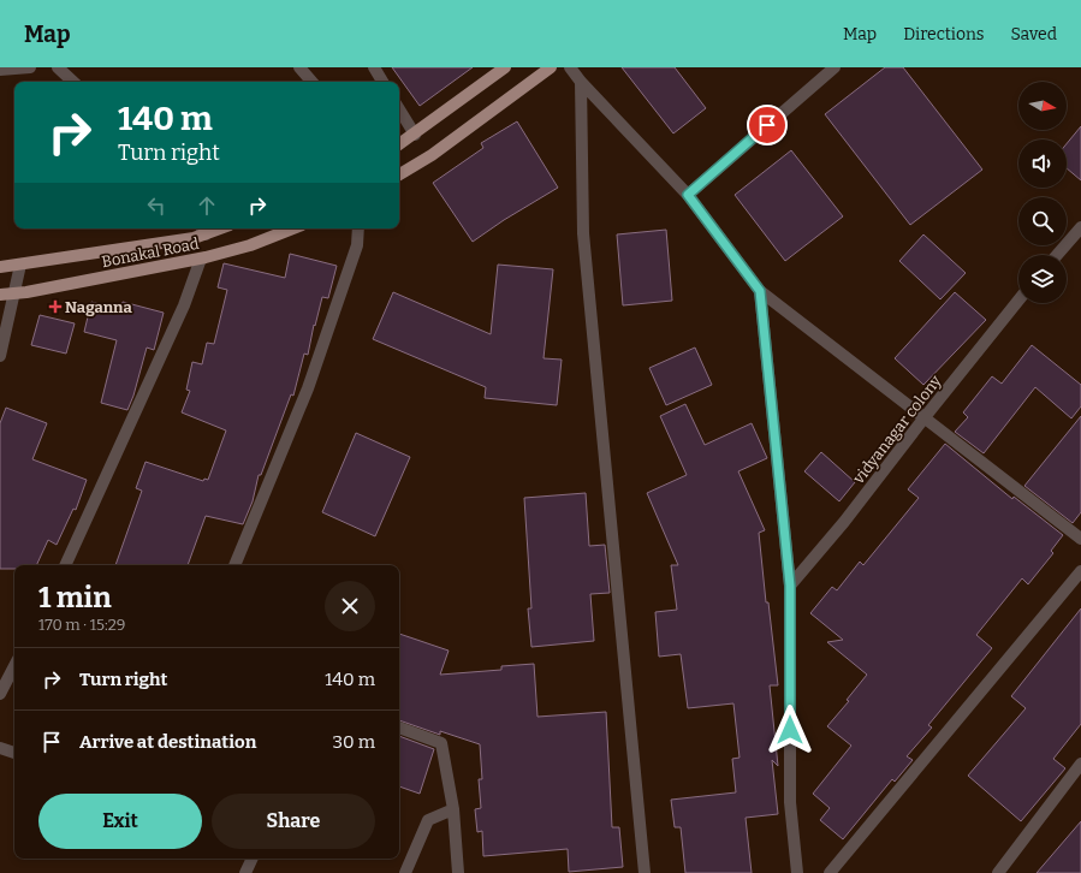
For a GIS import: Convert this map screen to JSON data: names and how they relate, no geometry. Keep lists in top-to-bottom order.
{
  "streets": {
    "main road": ["Bonakal Road"],
    "street": ["vidyanagar colony"]
  },
  "places": {
    "health": ["Naganna"]
  },
  "north": "right",
  "page": {
    "header": "Map",
    "nav": ["Map", "Directions", "Saved"],
    "turn": ["140 m", "Turn right"],
    "heading": ["1 min", "170 m · 15:29"],
    "list": [
      {
        "name": "Turn right",
        "value": "140 m"
      },
      {
        "name": "Arrive at destination",
        "value": "30 m"
      }
    ],
    "buttons": ["Exit", "Share"]
  }
}
